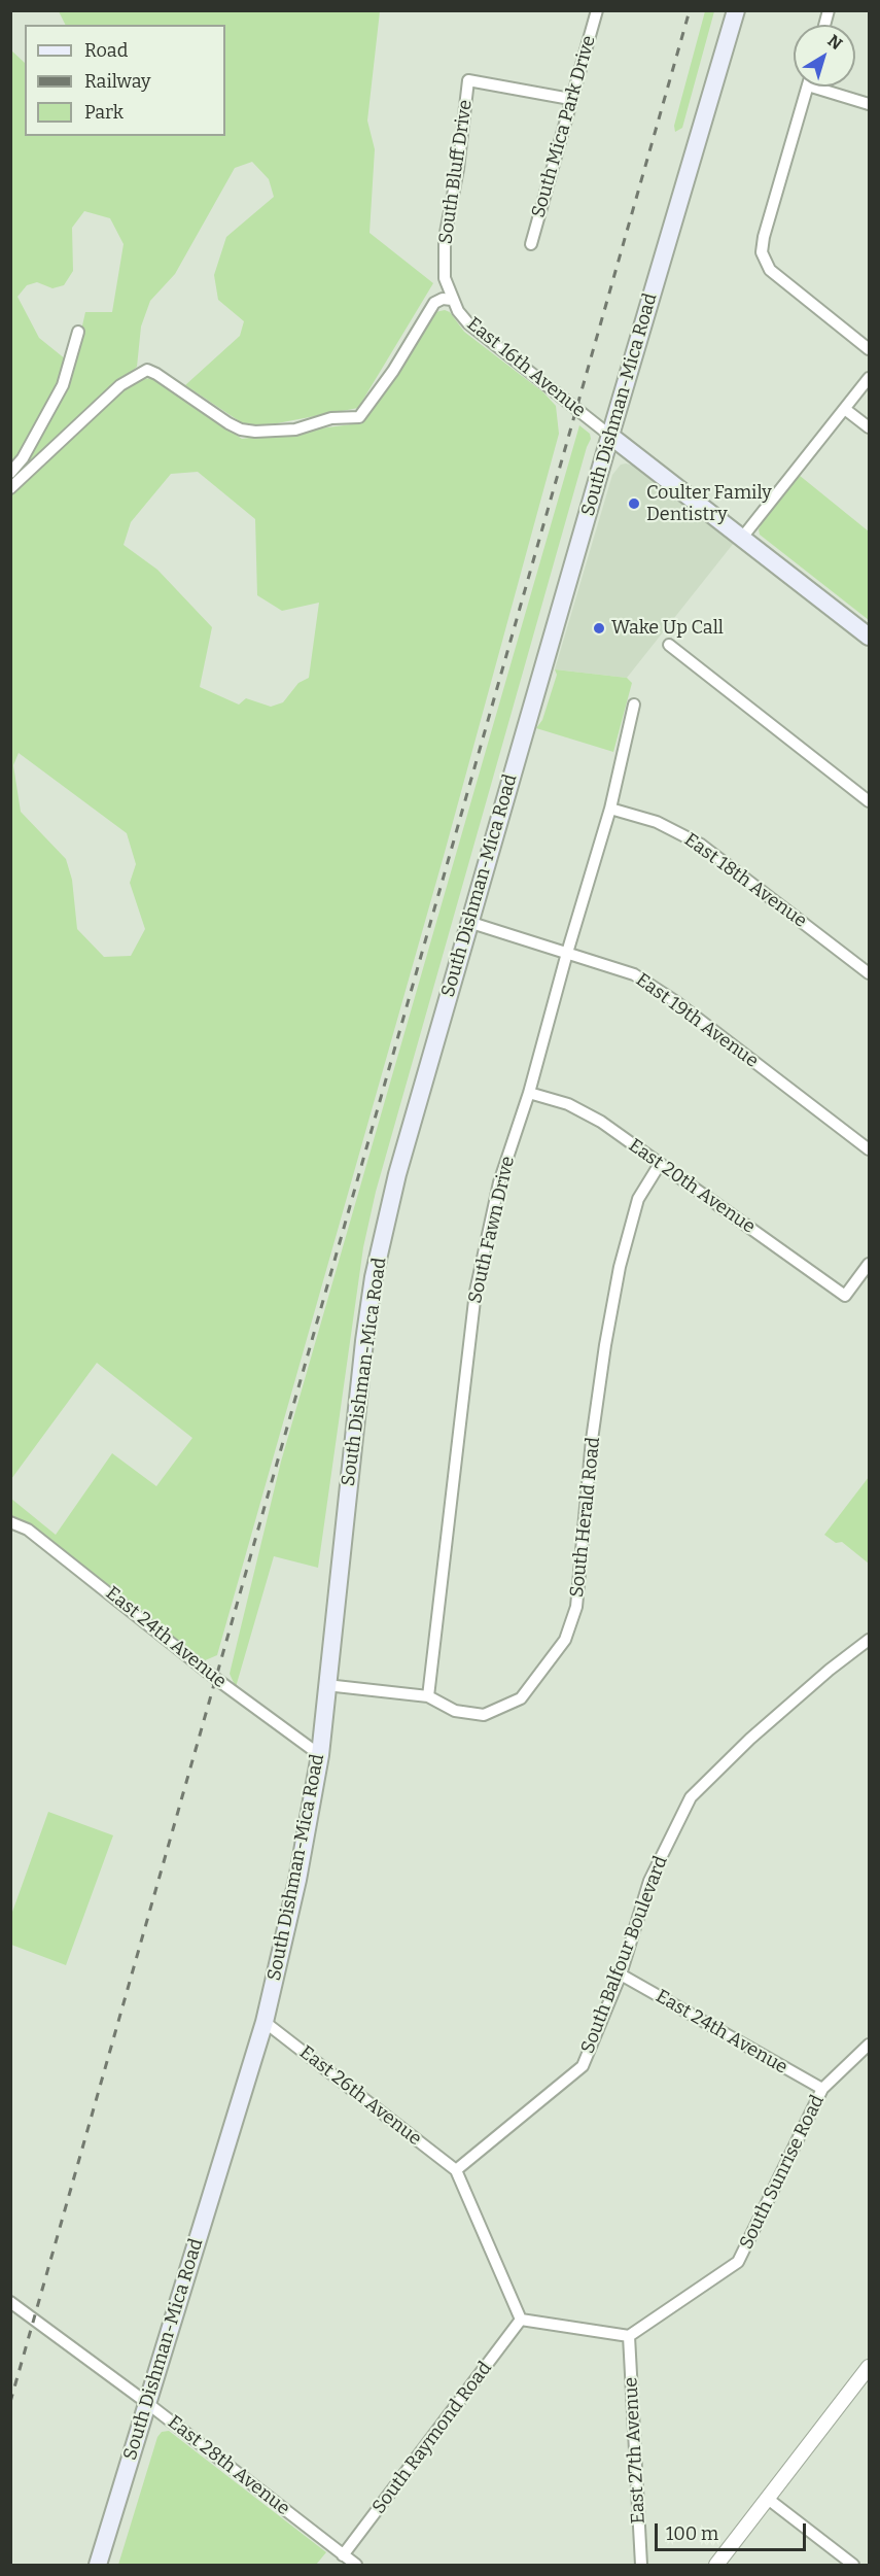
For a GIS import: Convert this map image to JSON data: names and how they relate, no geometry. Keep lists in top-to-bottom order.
{
  "streets": {
    "main road": ["East 16th Avenue", "South Dishman-Mica Road"],
    "street": [
      "South Mica Park Drive",
      "South Bluff Drive",
      "East 18th Avenue",
      "East 19th Avenue",
      "East 20th Avenue",
      "South Fawn Drive",
      "South Herald Road",
      "East 24th Avenue",
      "South Balfour Boulevard",
      "East 26th Avenue",
      "South Sunrise Road",
      "South Raymond Road",
      "East 27th Avenue",
      "East 28th Avenue"
    ]
  },
  "crossings": [
    ["South Mica Park Drive", "South Bluff Drive"],
    ["South Bluff Drive", "East 16th Avenue"],
    ["East 16th Avenue", "South Dishman-Mica Road"],
    ["South Dishman-Mica Road", "East 19th Avenue"],
    ["South Dishman-Mica Road", "South Herald Road"],
    ["South Dishman-Mica Road", "East 24th Avenue"],
    ["South Dishman-Mica Road", "East 26th Avenue"],
    ["South Dishman-Mica Road", "East 28th Avenue"],
    ["East 18th Avenue", "South Fawn Drive"],
    ["East 19th Avenue", "South Fawn Drive"],
    ["East 20th Avenue", "South Fawn Drive"],
    ["East 20th Avenue", "South Herald Road"],
    ["South Fawn Drive", "South Herald Road"],
    ["East 24th Avenue", "South Balfour Boulevard"],
    ["East 24th Avenue", "South Sunrise Road"],
    ["South Balfour Boulevard", "East 26th Avenue"],
    ["South Sunrise Road", "East 27th Avenue"],
    ["South Raymond Road", "East 28th Avenue"]
  ],
  "places": ["Coulter Family Dentistry", "Wake Up Call"],
  "legend": ["Road", "Railway", "Park"],
  "scale_bar": "100 m",
  "north": "top right"
}
